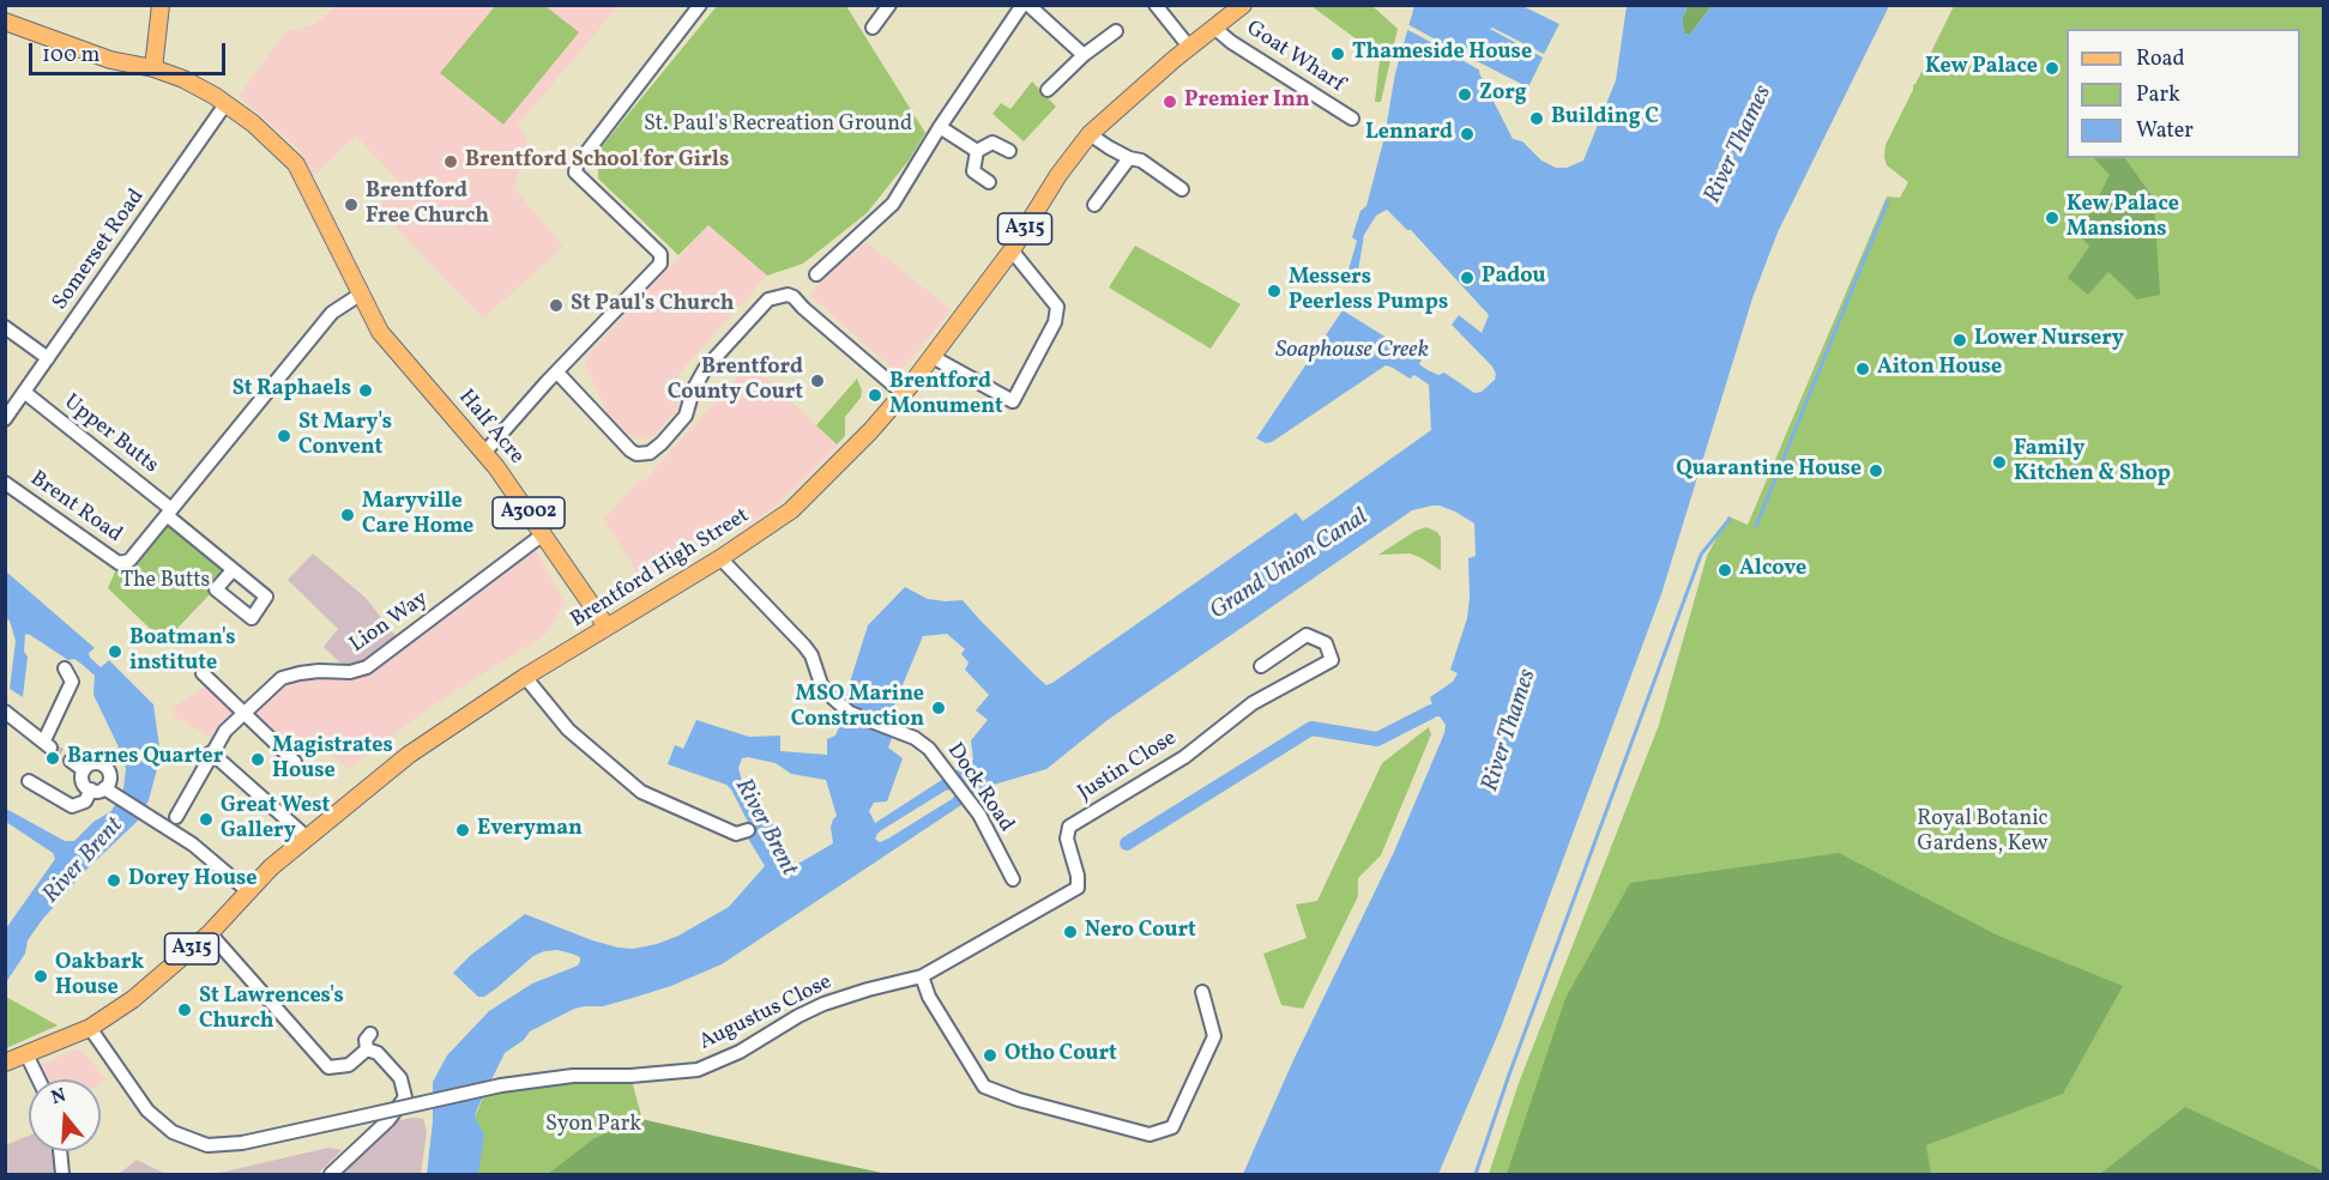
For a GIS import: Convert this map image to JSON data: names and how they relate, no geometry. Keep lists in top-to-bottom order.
{
  "streets": {
    "main road": [
      "A315",
      "Half Acre",
      "A3002",
      "Brentford High Street"
    ],
    "street": [
      "Goat Wharf",
      "Somerset Road",
      "Upper Butts",
      "Brent Road",
      "Lion Way",
      "Justin Close",
      "Dock Road",
      "Augustus Close"
    ]
  },
  "crossings": [
    ["Goat Wharf", "Brentford High Street"],
    ["Somerset Road", "Upper Butts"],
    ["Somerset Road", "A3002"],
    ["Half Acre", "A3002"],
    ["Half Acre", "Brentford High Street"],
    ["Half Acre", "Lion Way"],
    ["Upper Butts", "Brent Road"],
    ["Brentford High Street", "Dock Road"],
    ["Brentford High Street", "Augustus Close"],
    ["Justin Close", "Augustus Close"]
  ],
  "water": [
    "River Thames",
    "Soaphouse Creek",
    "Grand Union Canal",
    "River Brent"
  ],
  "parks": [
    "St. Paul's Recreation Ground",
    "The Butts",
    "Royal Botanic Gardens, Kew",
    "Syon Park"
  ],
  "places": [
    "Thameside House",
    "Kew Palace",
    "Zorg",
    "Premier Inn",
    "Building C",
    "Lennard",
    "Brentford School for Girls",
    "Brentford Free Church",
    "Kew Palace Mansions",
    "Padou",
    "Messers Peerless Pumps",
    "St Paul's Church",
    "Lower Nursery",
    "Aiton House",
    "Brentford County Court",
    "St Raphaels",
    "Brentford Monument",
    "St Mary's Convent",
    "Family Kitchen & Shop",
    "Quarantine House",
    "Maryville Care Home",
    "Alcove",
    "Boatman's institute",
    "MSO Marine Construction",
    "Barnes Quarter",
    "Magistrates House",
    "Great West Gallery",
    "Everyman",
    "Dorey House",
    "Nero Court",
    "Oakbark House",
    "St Lawrences's Church",
    "Otho Court"
  ],
  "legend": ["Road", "Park", "Water"],
  "scale_bar": "100 m",
  "north": "top"
}
